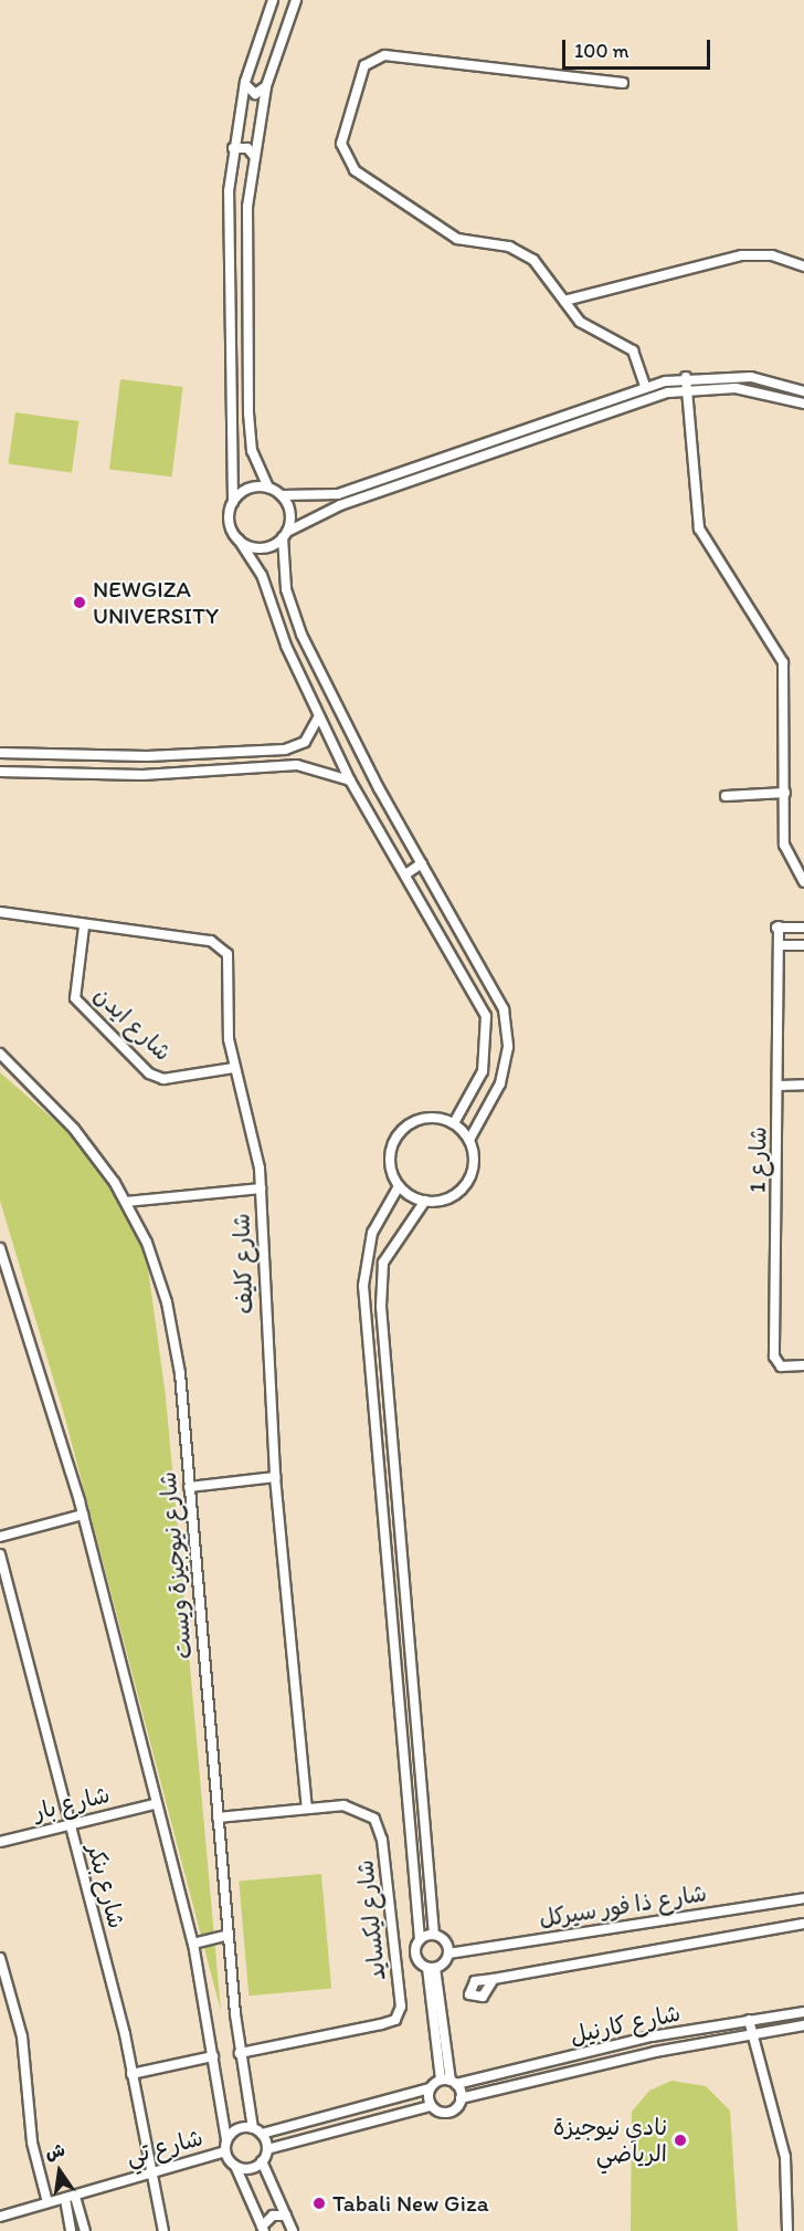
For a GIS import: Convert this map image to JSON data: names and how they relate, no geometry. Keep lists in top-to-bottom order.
{
  "streets": {
    "street": [
      "شارع ايدن",
      "شارع 1",
      "شارع كليف",
      "شارع نيوجيزة ويست",
      "شارع بار",
      "شارع بنكر",
      "شارع ذا فور سيركل",
      "شارع ليكسايد",
      "شارع كارنيل",
      "شارع تي"
    ]
  },
  "crossings": [
    ["شارع ايدن", "شارع كليف"],
    ["شارع كليف", "شارع ليكسايد"],
    ["شارع نيوجيزة ويست", "شارع ليكسايد"],
    ["شارع نيوجيزة ويست", "شارع تي"],
    ["شارع بار", "شارع بنكر"],
    ["شارع بنكر", "شارع تي"]
  ],
  "places": ["NEWGIZA UNIVERSITY", "نادي نيوجيزة الرياضي", "Tabali New Giza"],
  "scale_bar": "100 m",
  "north": "top"
}
